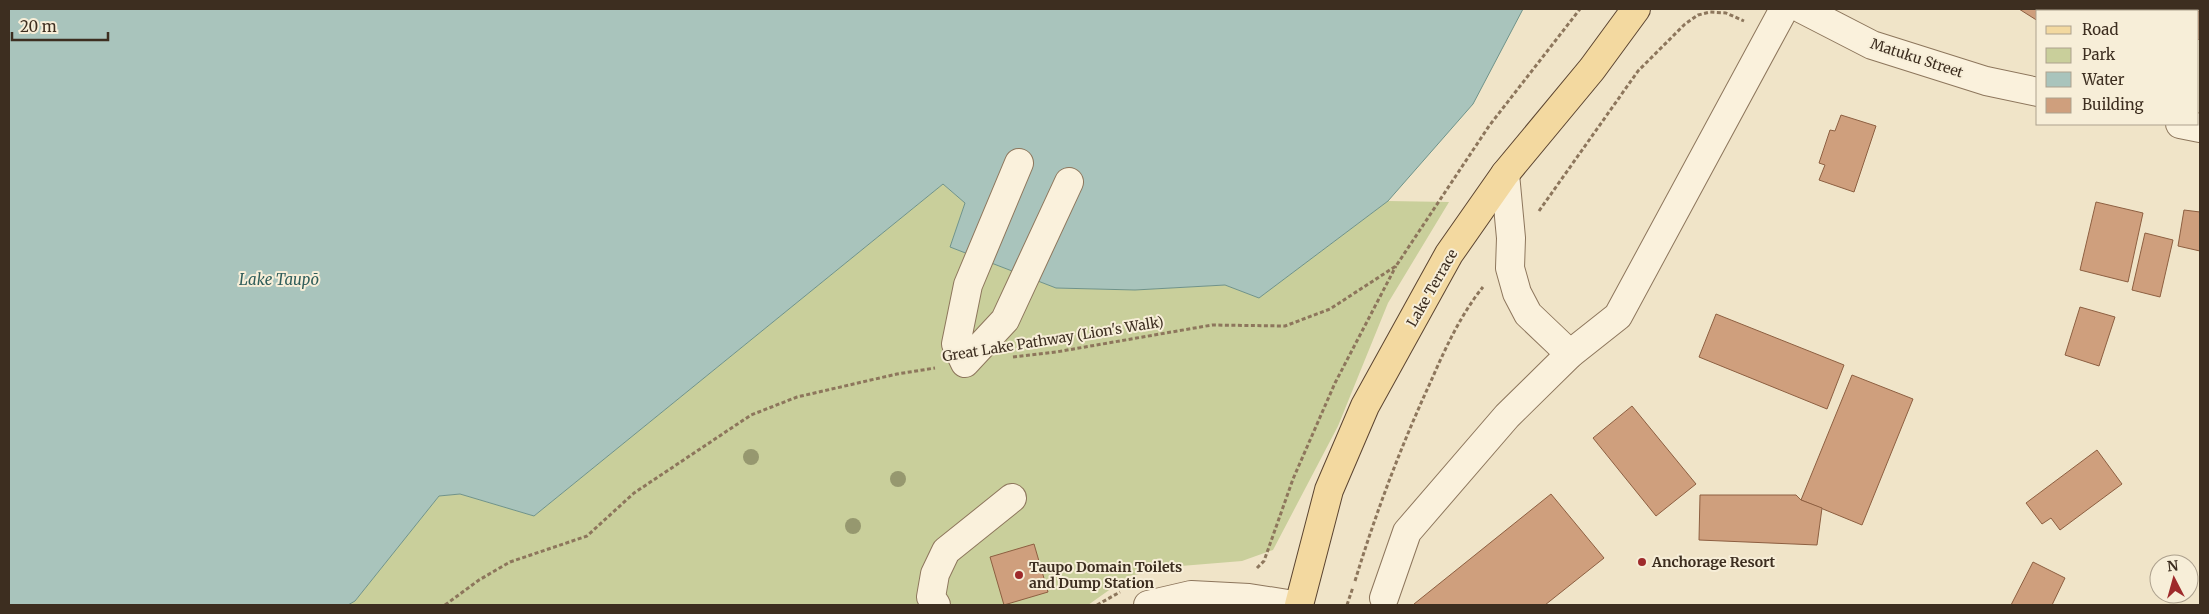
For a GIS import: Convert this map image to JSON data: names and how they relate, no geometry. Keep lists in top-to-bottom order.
{
  "streets": {
    "main road": ["Lake Terrace"],
    "street": ["Matuku Street"],
    "path": ["Great Lake Pathway (Lion's Walk)"]
  },
  "water": ["Lake Taupō"],
  "places": ["Anchorage Resort", "Taupo Domain Toilets and Dump Station"],
  "legend": [
    "Road",
    "Park",
    "Water",
    "Building"
  ],
  "scale_bar": "20 m",
  "north": "top"
}
